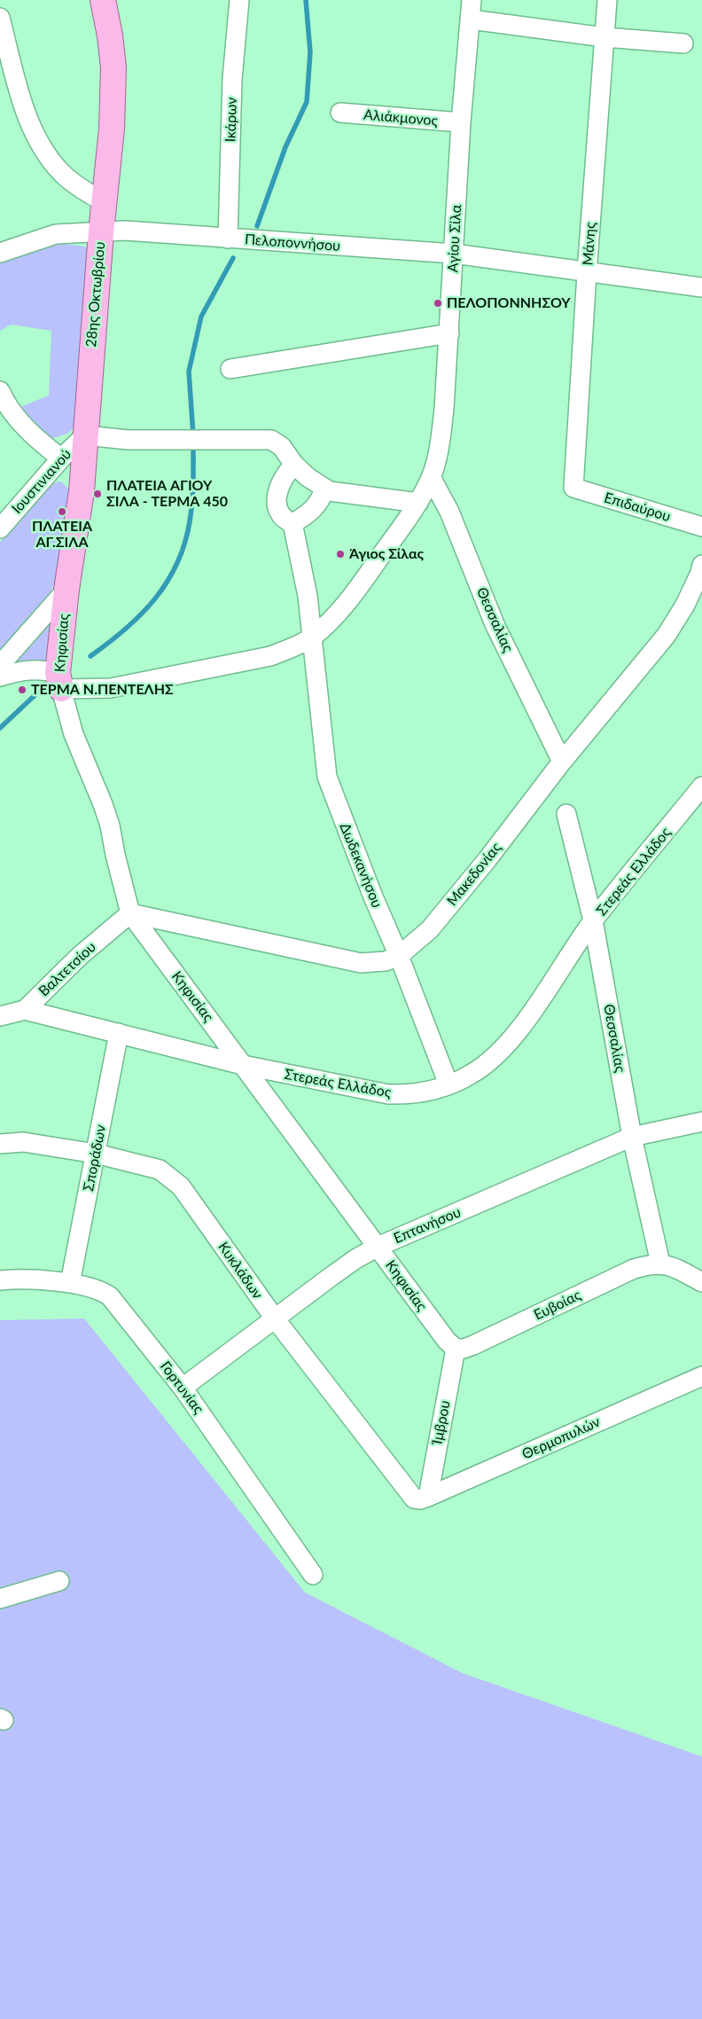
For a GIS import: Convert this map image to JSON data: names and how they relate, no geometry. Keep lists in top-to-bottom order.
{
  "streets": {
    "main road": ["28ης Οκτωβρίου", "Κηφισίας"],
    "street": [
      "Αλιάκμονος",
      "Ικάρων",
      "Αγίου Σίλα",
      "Πελοποννήσου",
      "Μάνης",
      "Ιουστινιανού",
      "Επιδαύρου",
      "Θεσσαλίας",
      "Δωδεκανήσου",
      "Στερεάς Ελλάδος",
      "Μακεδονίας",
      "Βαλτετσίου",
      "Σποράδων",
      "Επτανήσου",
      "Κυκλάδων",
      "Ευβοίας",
      "Γορτυνίας",
      "Ίμβρου",
      "Θερμοπυλών"
    ]
  },
  "crossings": [
    ["Αλιάκμονος", "Αγίου Σίλα"],
    ["Ικάρων", "Πελοποννήσου"],
    ["Αγίου Σίλα", "Πελοποννήσου"],
    ["Αγίου Σίλα", "Θεσσαλίας"],
    ["Αγίου Σίλα", "Κηφισίας"],
    ["Αγίου Σίλα", "Δωδεκανήσου"],
    ["Πελοποννήσου", "Μάνης"],
    ["Πελοποννήσου", "28ης Οκτωβρίου"],
    ["Μάνης", "Επιδαύρου"],
    ["28ης Οκτωβρίου", "Ιουστινιανού"],
    ["28ης Οκτωβρίου", "Κηφισίας"],
    ["Θεσσαλίας", "Στερεάς Ελλάδος"],
    ["Θεσσαλίας", "Μακεδονίας"],
    ["Θεσσαλίας", "Επτανήσου"],
    ["Θεσσαλίας", "Ευβοίας"],
    ["Κηφισίας", "Στερεάς Ελλάδος"],
    ["Κηφισίας", "Μακεδονίας"],
    ["Κηφισίας", "Βαλτετσίου"],
    ["Κηφισίας", "Επτανήσου"],
    ["Κηφισίας", "Ευβοίας"],
    ["Κηφισίας", "Ίμβρου"],
    ["Δωδεκανήσου", "Στερεάς Ελλάδος"],
    ["Δωδεκανήσου", "Μακεδονίας"],
    ["Στερεάς Ελλάδος", "Βαλτετσίου"],
    ["Στερεάς Ελλάδος", "Σποράδων"],
    ["Μακεδονίας", "Βαλτετσίου"],
    ["Σποράδων", "Κυκλάδων"],
    ["Σποράδων", "Γορτυνίας"],
    ["Επτανήσου", "Κυκλάδων"],
    ["Επτανήσου", "Γορτυνίας"],
    ["Κυκλάδων", "Ίμβρου"],
    ["Κυκλάδων", "Θερμοπυλών"],
    ["Ευβοίας", "Ίμβρου"],
    ["Ίμβρου", "Θερμοπυλών"]
  ],
  "places": [
    "ΠΕΛΟΠΟΝΝΗΣΟΥ",
    "ΠΛΑΤΕΙΑ ΑΓΙΟΥ ΣΙΛΑ - ΤΕΡΜΑ 450",
    "ΠΛΑΤΕΙΑ ΑΓ.ΣΙΛΑ",
    "Άγιος Σίλας",
    "ΤΕΡΜΑ Ν.ΠΕΝΤΕΛΗΣ"
  ]
}
